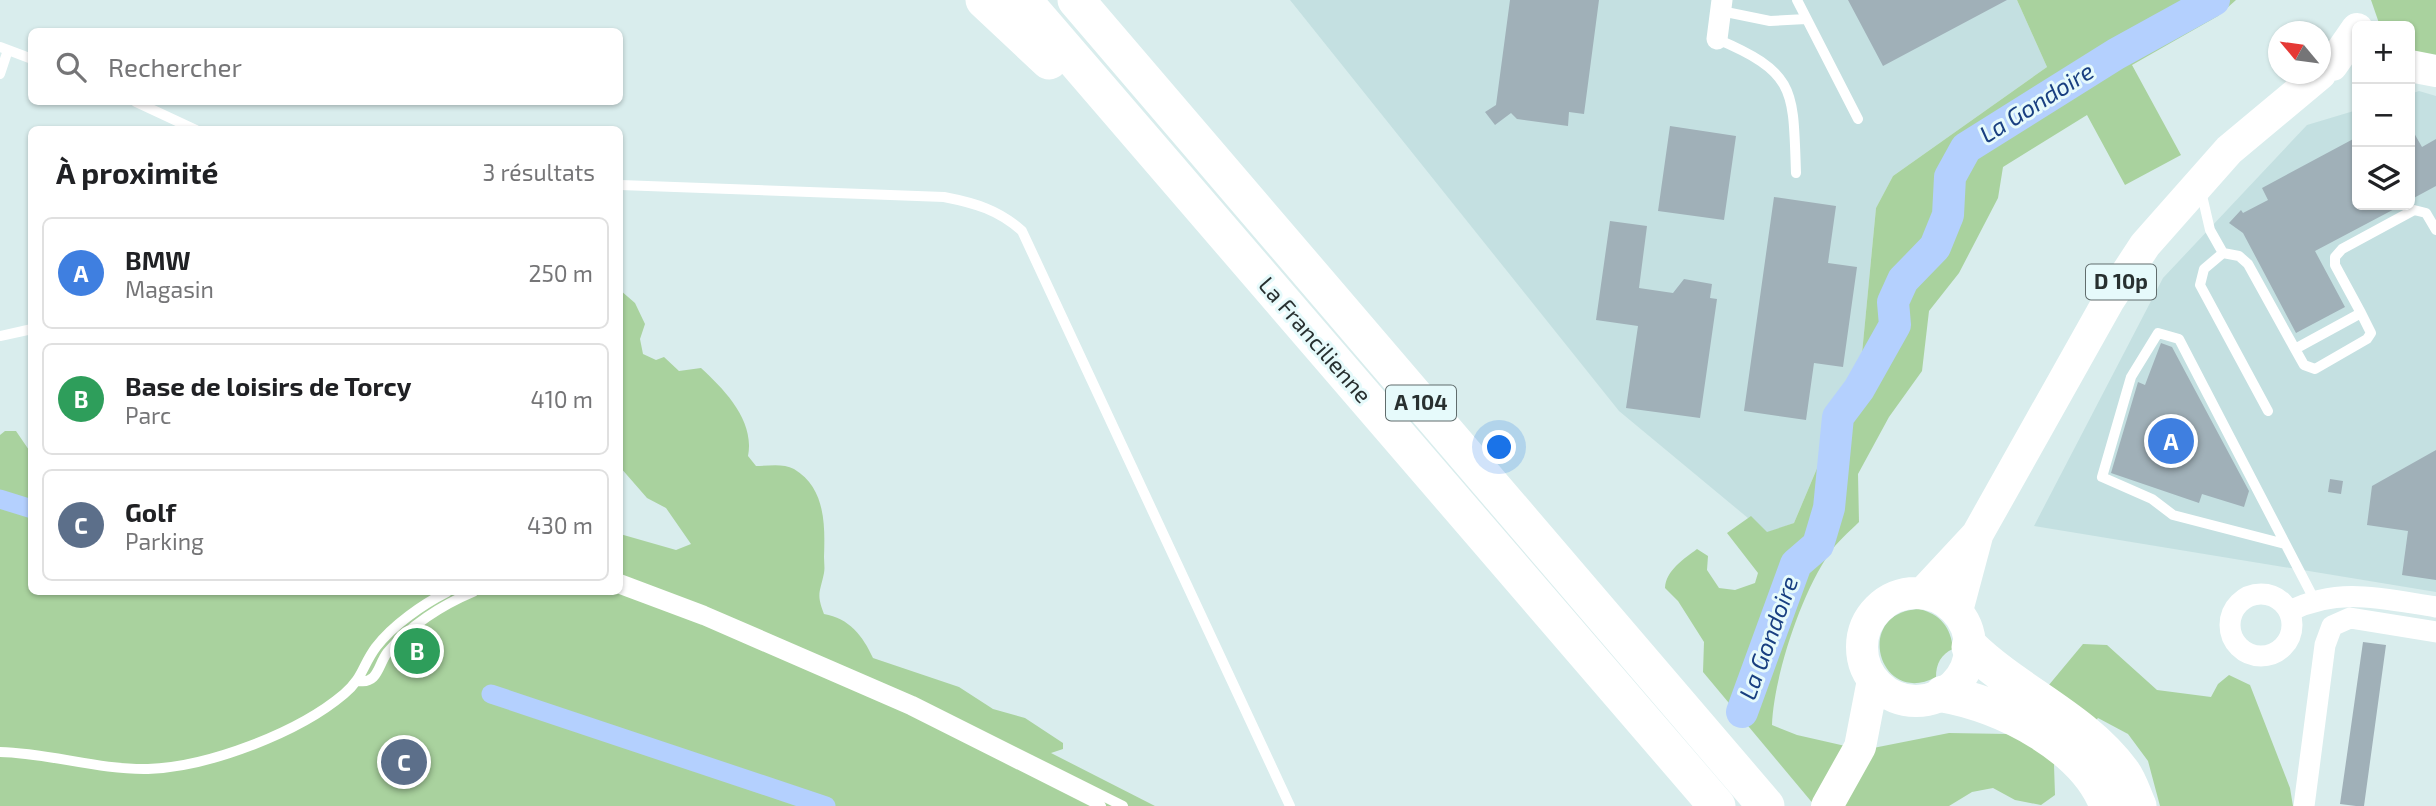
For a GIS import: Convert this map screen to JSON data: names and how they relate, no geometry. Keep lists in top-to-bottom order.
{
  "streets": {
    "highway": ["La Francilienne", "A 104"],
    "main road": ["D 10p"]
  },
  "water": ["La Gondoire"],
  "north": "top left",
  "page": {
    "map_buttons": ["+", "−"],
    "search": "Rechercher",
    "heading": ["À proximité", "3 résultats"],
    "list": [
      {
        "mark": "A",
        "name": "BMW",
        "note": "Magasin",
        "value": "250 m"
      },
      {
        "mark": "B",
        "name": "Base de loisirs de Torcy",
        "note": "Parc",
        "value": "410 m"
      },
      {
        "mark": "C",
        "name": "Golf",
        "note": "Parking",
        "value": "430 m"
      }
    ],
    "pins": ["A", "B", "C"]
  }
}
